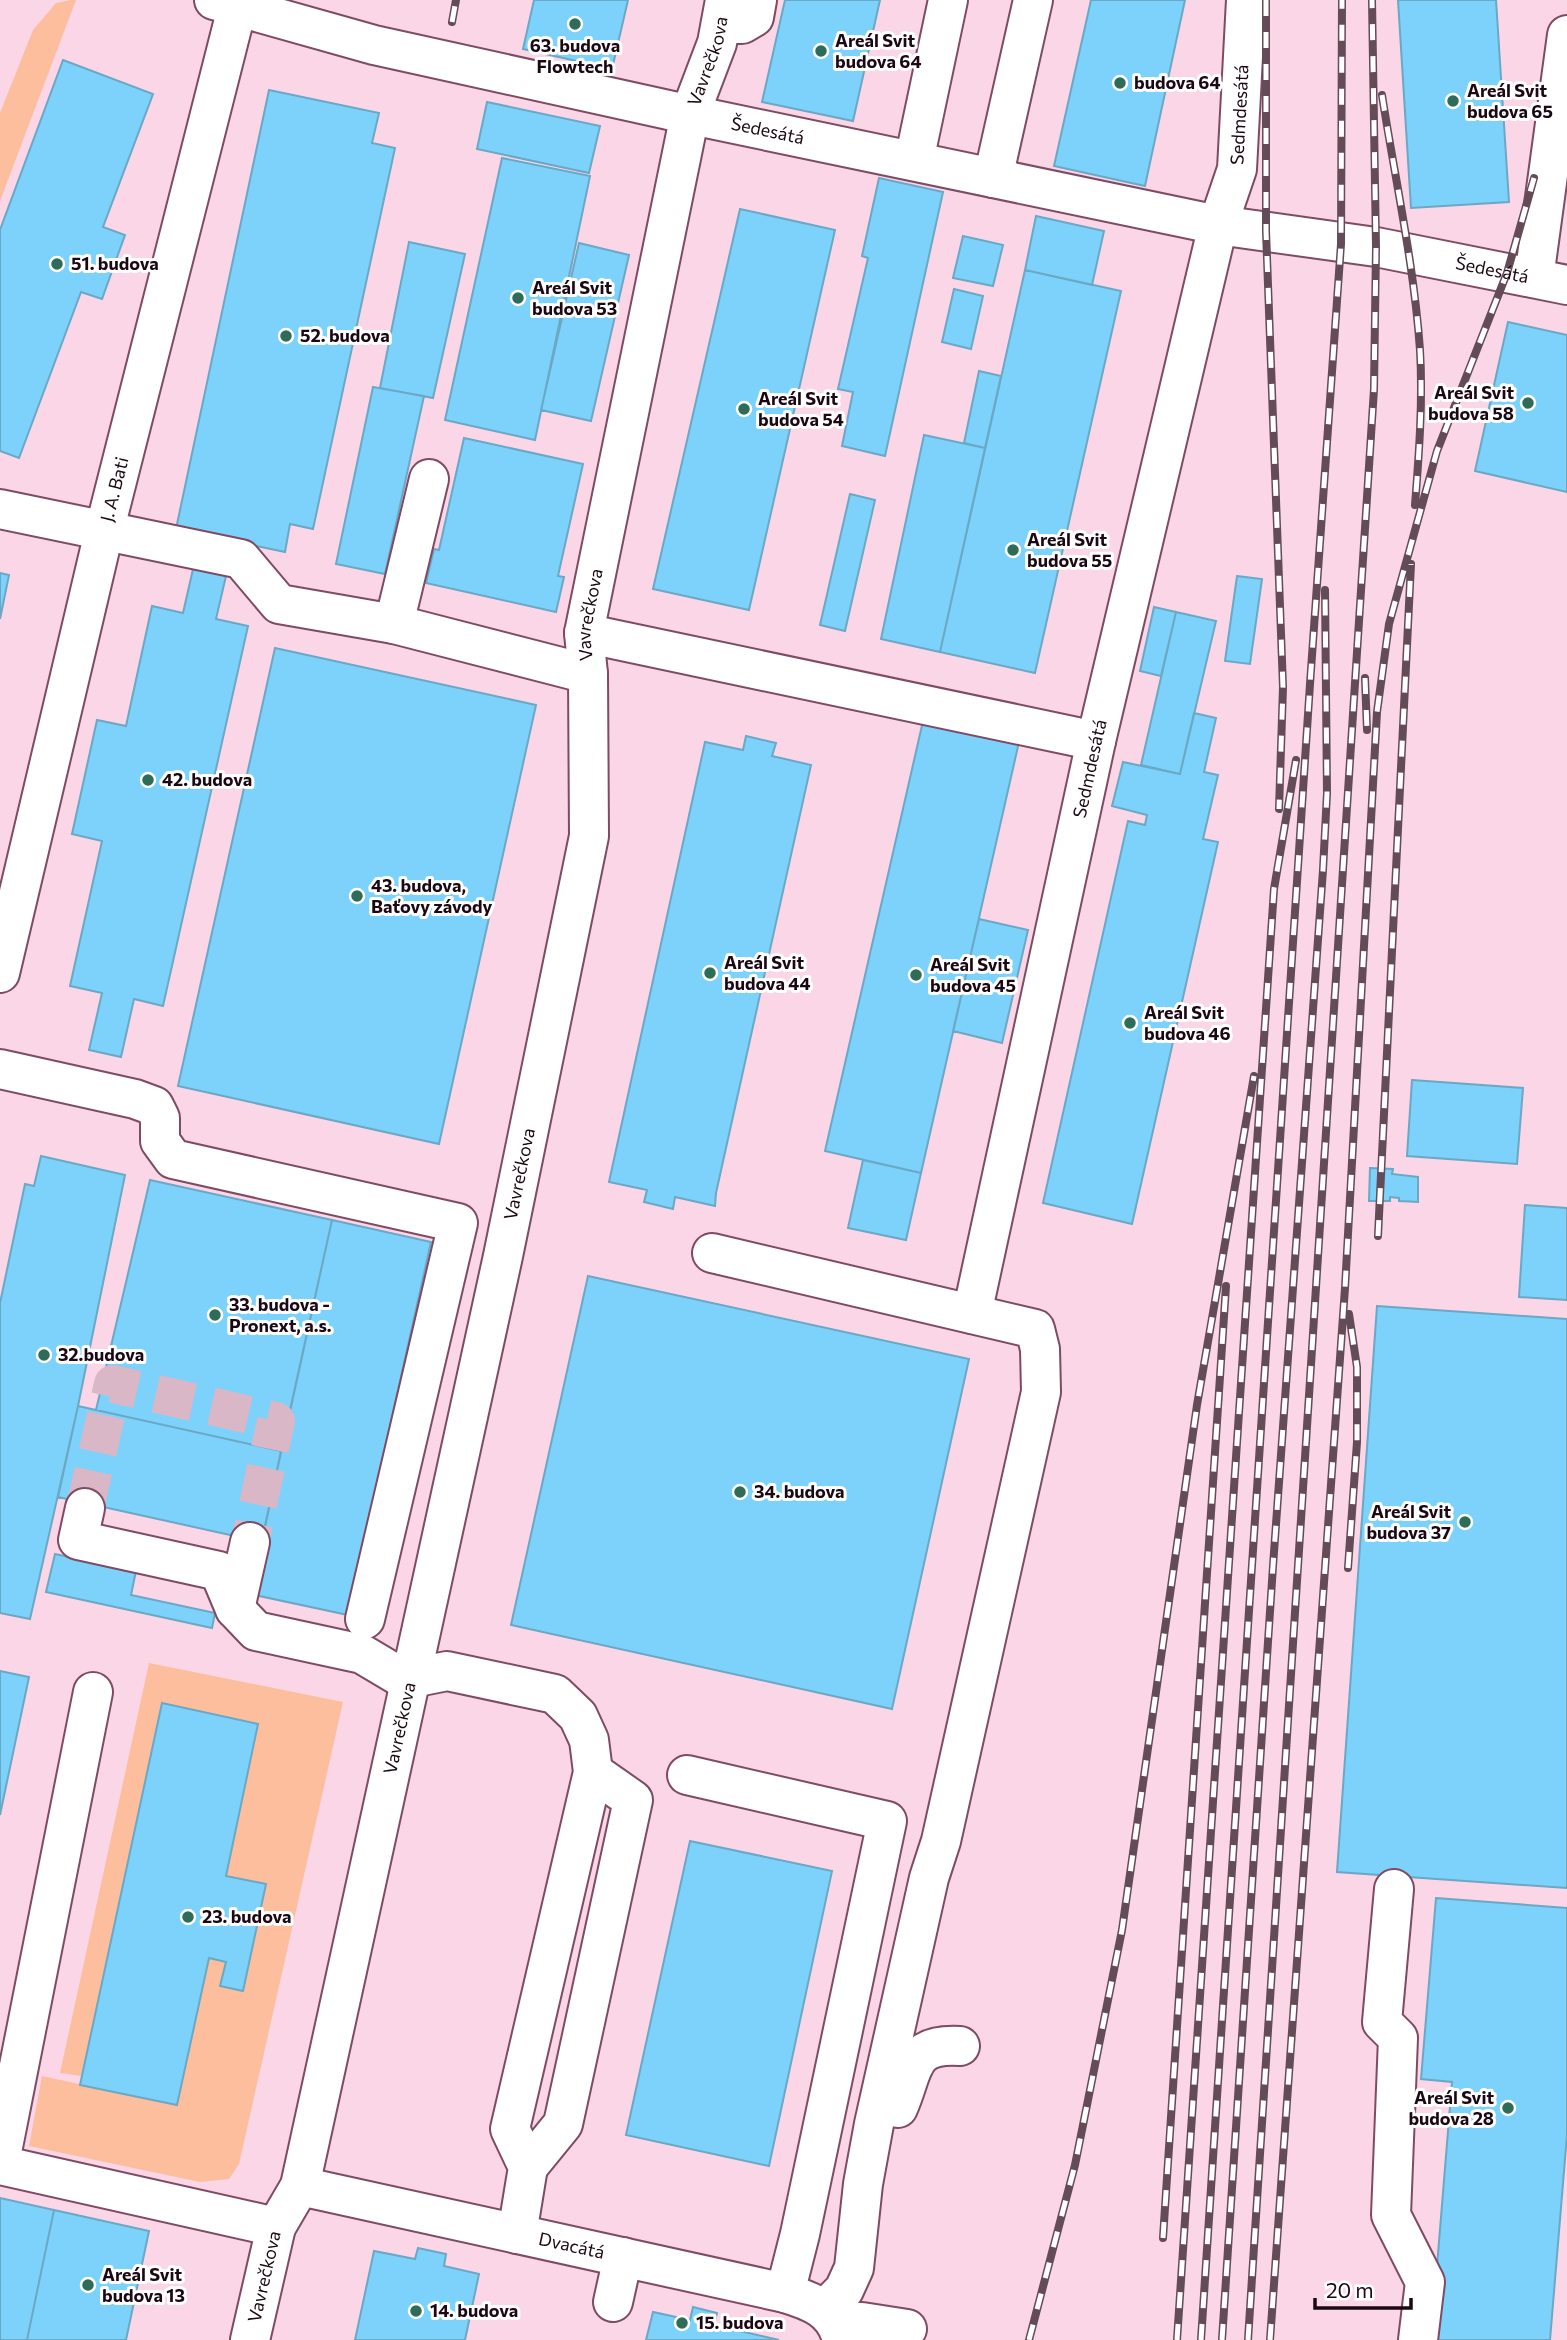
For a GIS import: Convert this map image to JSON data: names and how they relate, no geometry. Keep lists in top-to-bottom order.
{
  "streets": {
    "street": [
      "Vavrečkova",
      "Sedmdesátá",
      "Šedesátá",
      "J. A. Bati",
      "Dvacátá"
    ]
  },
  "crossings": [
    ["Vavrečkova", "Šedesátá"],
    ["Vavrečkova", "Dvacátá"],
    ["Sedmdesátá", "Šedesátá"],
    ["Šedesátá", "J. A. Bati"]
  ],
  "places": [
    "63. budova Flowtech",
    "Areál Svit budova 64",
    "budova 64",
    "Areál Svit budova 65",
    "51. budova",
    "Areál Svit budova 53",
    "52. budova",
    "Areál Svit budova 58",
    "Areál Svit budova 54",
    "Areál Svit budova 55",
    "42. budova",
    "43. budova, Baťovy závody",
    "Areál Svit budova 44",
    "Areál Svit budova 45",
    "Areál Svit budova 46",
    "33. budova - Pronext, a.s.",
    "32.budova",
    "34. budova",
    "Areál Svit budova 37",
    "23. budova",
    "Areál Svit budova 28",
    "Areál Svit budova 13",
    "14. budova",
    "15. budova"
  ],
  "scale_bar": "20 m"
}
